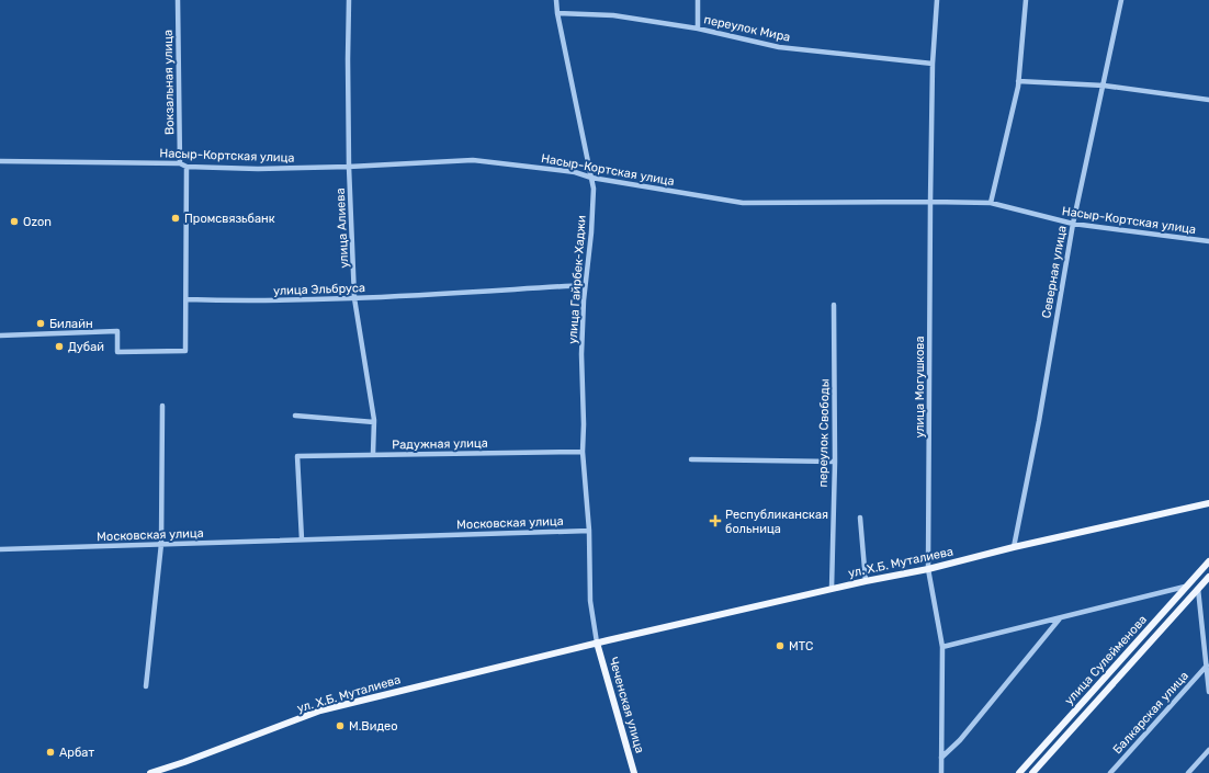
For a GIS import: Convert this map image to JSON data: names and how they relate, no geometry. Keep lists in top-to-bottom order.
{
  "streets": {
    "main road": ["ул. Х.Б. Муталиева", "улица Сулейменова", "Чеченская улица"],
    "street": [
      "переулок Мира",
      "Вокзальная улица",
      "Насыр-Кортская улица",
      "улица Алиева",
      "Северная улица",
      "улица Гайрбек-Хаджи",
      "улица Эльбруса",
      "улица Могушкова",
      "переулок Свободы",
      "Радужная улица",
      "Московская улица",
      "Балкарская улица"
    ]
  },
  "crossings": [
    ["переулок Мира", "улица Гайрбек-Хаджи"],
    ["переулок Мира", "улица Могушкова"],
    ["Вокзальная улица", "Насыр-Кортская улица"],
    ["Насыр-Кортская улица", "улица Алиева"],
    ["Насыр-Кортская улица", "Северная улица"],
    ["Насыр-Кортская улица", "улица Гайрбек-Хаджи"],
    ["Насыр-Кортская улица", "улица Могушкова"],
    ["улица Алиева", "улица Эльбруса"],
    ["улица Алиева", "Радужная улица"],
    ["Северная улица", "ул. Х.Б. Муталиева"],
    ["улица Гайрбек-Хаджи", "улица Эльбруса"],
    ["улица Гайрбек-Хаджи", "Радужная улица"],
    ["улица Гайрбек-Хаджи", "Московская улица"],
    ["улица Гайрбек-Хаджи", "ул. Х.Б. Муталиева"],
    ["улица Гайрбек-Хаджи", "Чеченская улица"],
    ["улица Могушкова", "ул. Х.Б. Муталиева"],
    ["переулок Свободы", "ул. Х.Б. Муталиева"],
    ["Радужная улица", "Московская улица"],
    ["ул. Х.Б. Муталиева", "Чеченская улица"]
  ],
  "places": {
    "other": [
      "Промсвязьбанк",
      "Ozon",
      "Билайн",
      "Дубай",
      "МТС",
      "М.Видео",
      "Арбат"
    ],
    "health": ["Республиканская больница"]
  }
}
